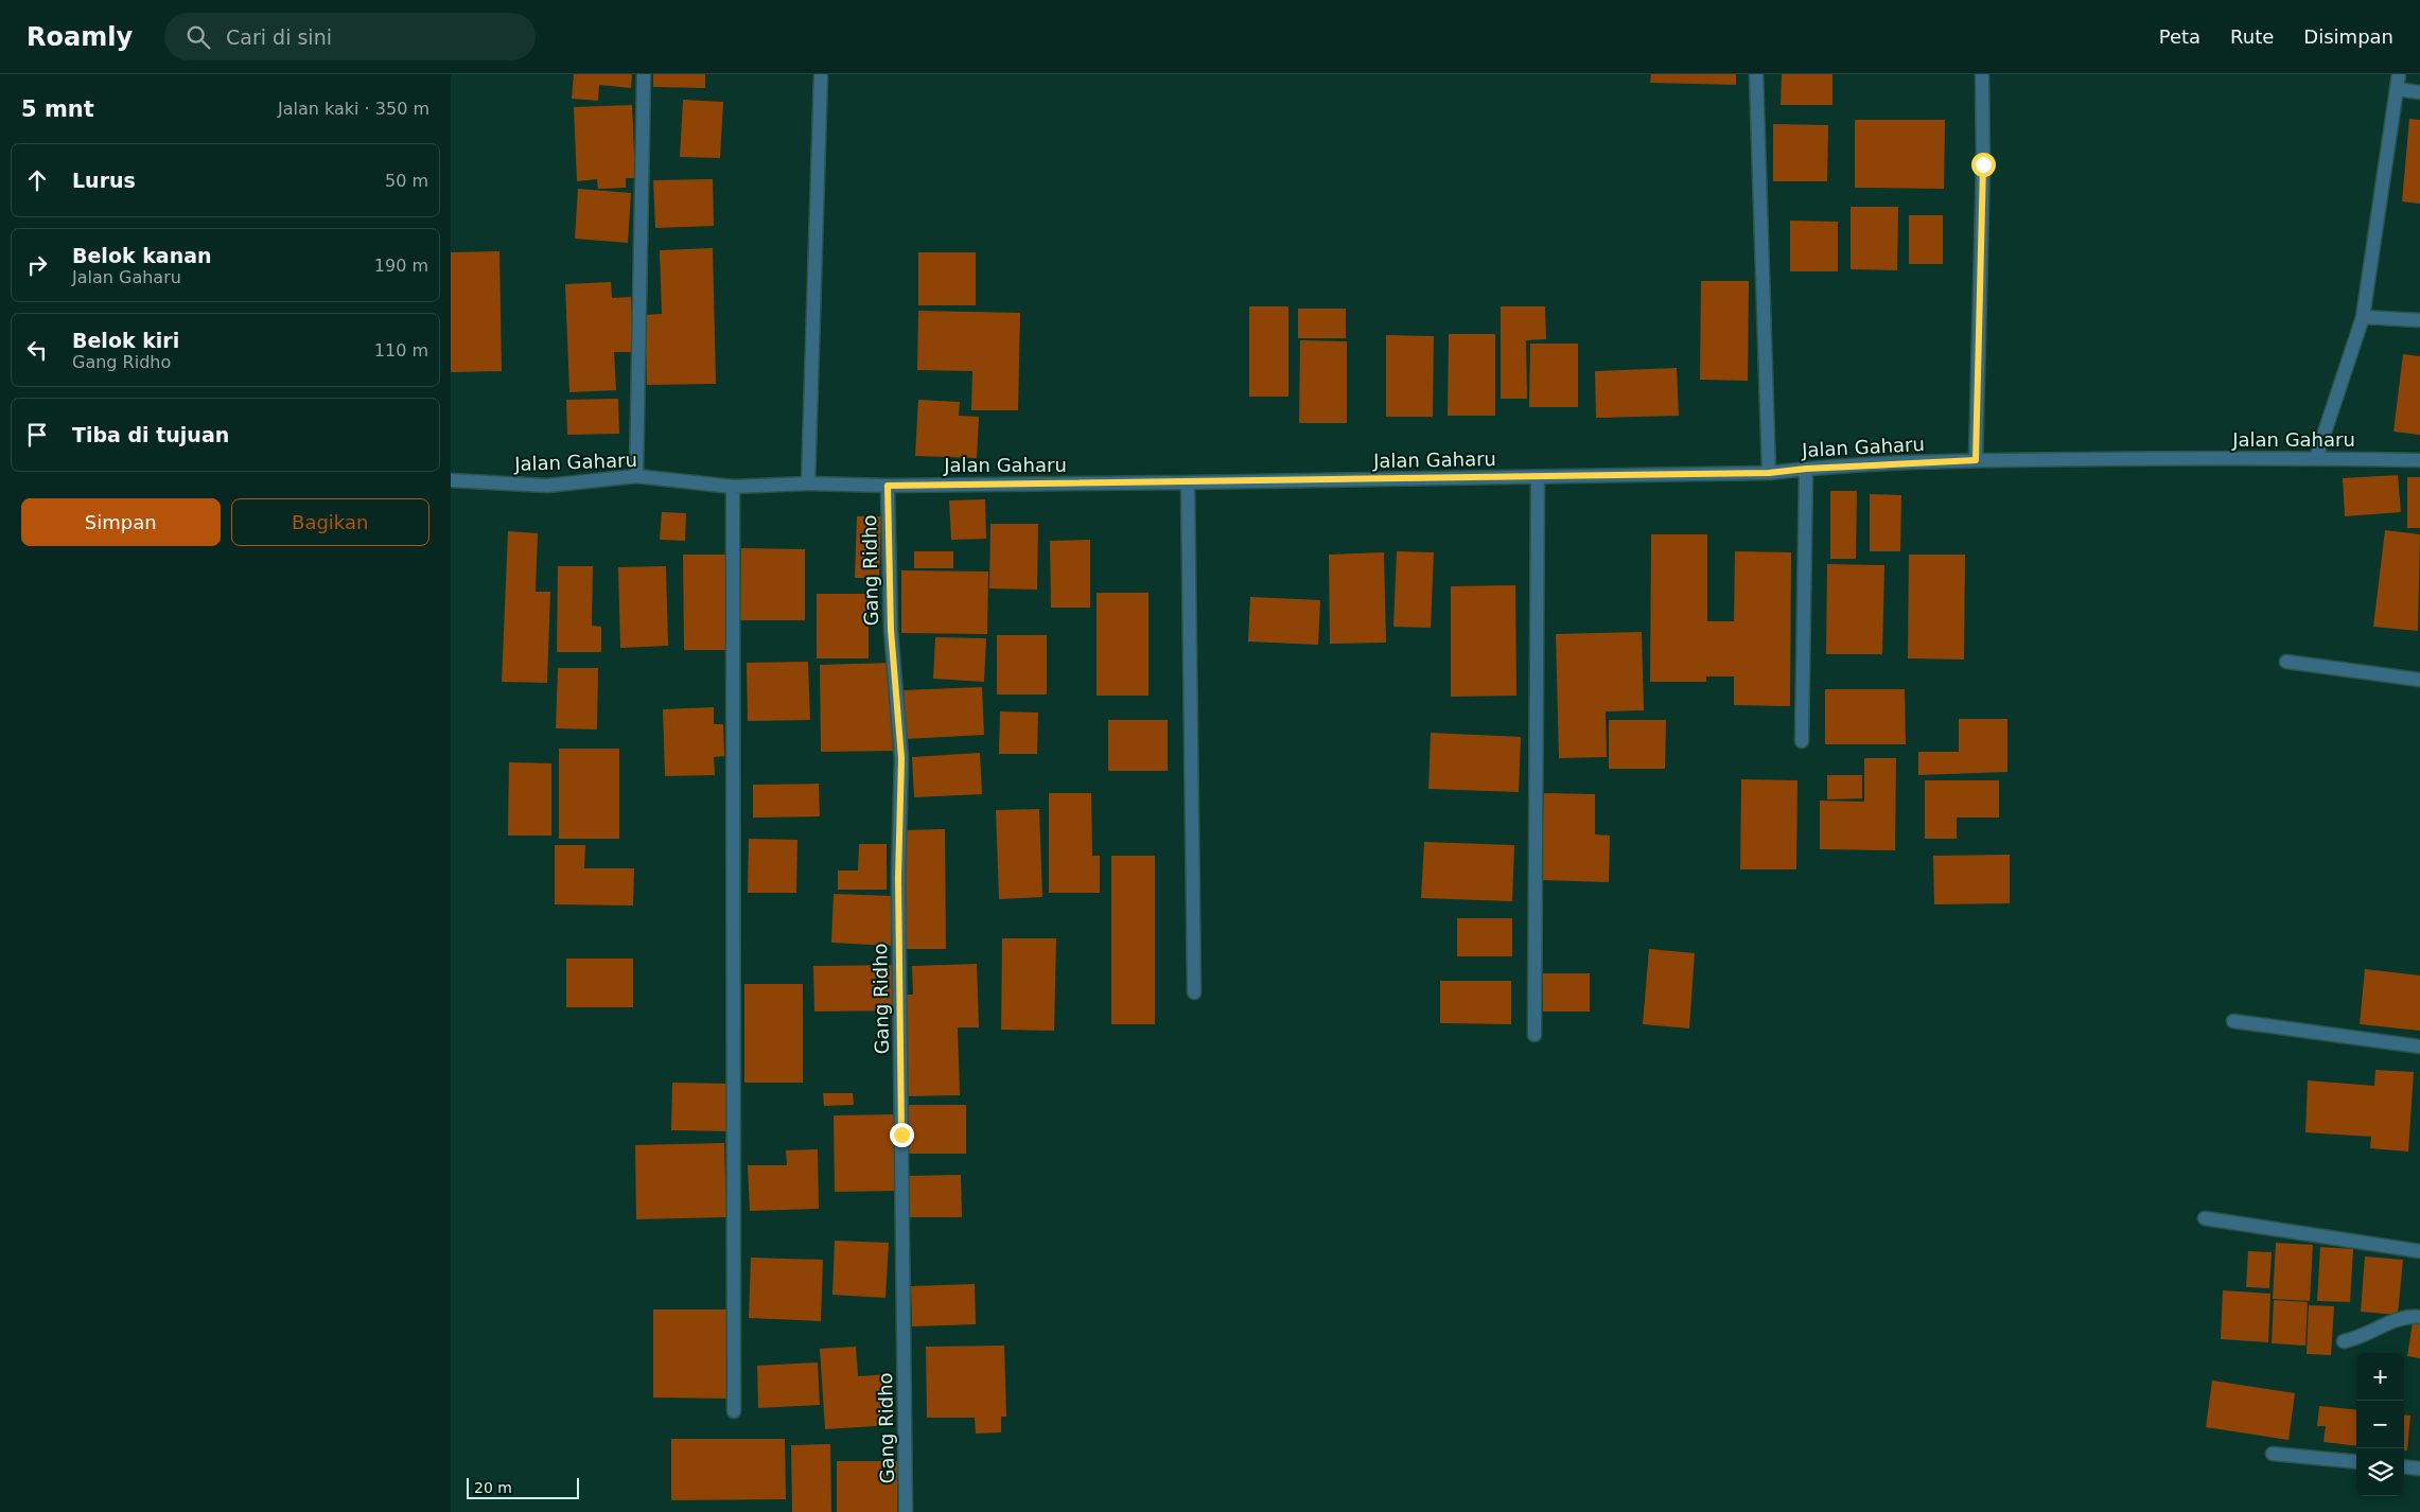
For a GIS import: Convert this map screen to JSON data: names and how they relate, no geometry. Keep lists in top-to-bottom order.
{
  "streets": {
    "street": ["Jalan Gaharu", "Gang Ridho"]
  },
  "crossings": [
    ["Jalan Gaharu", "Gang Ridho"]
  ],
  "scale_bar": "20 m",
  "page": {
    "header": "Roamly",
    "search": "Cari di sini",
    "nav": ["Peta", "Rute", "Disimpan"],
    "heading": ["5 mnt", "Jalan kaki · 350 m"],
    "list": [
      ["Lurus", "50 m"],
      ["Belok kanan", "Jalan Gaharu", "190 m"],
      ["Belok kiri", "Gang Ridho", "110 m"],
      "Tiba di tujuan"
    ],
    "buttons": ["Simpan", "Bagikan"],
    "map_buttons": ["+", "−"],
    "scale": "20 m"
  }
}
